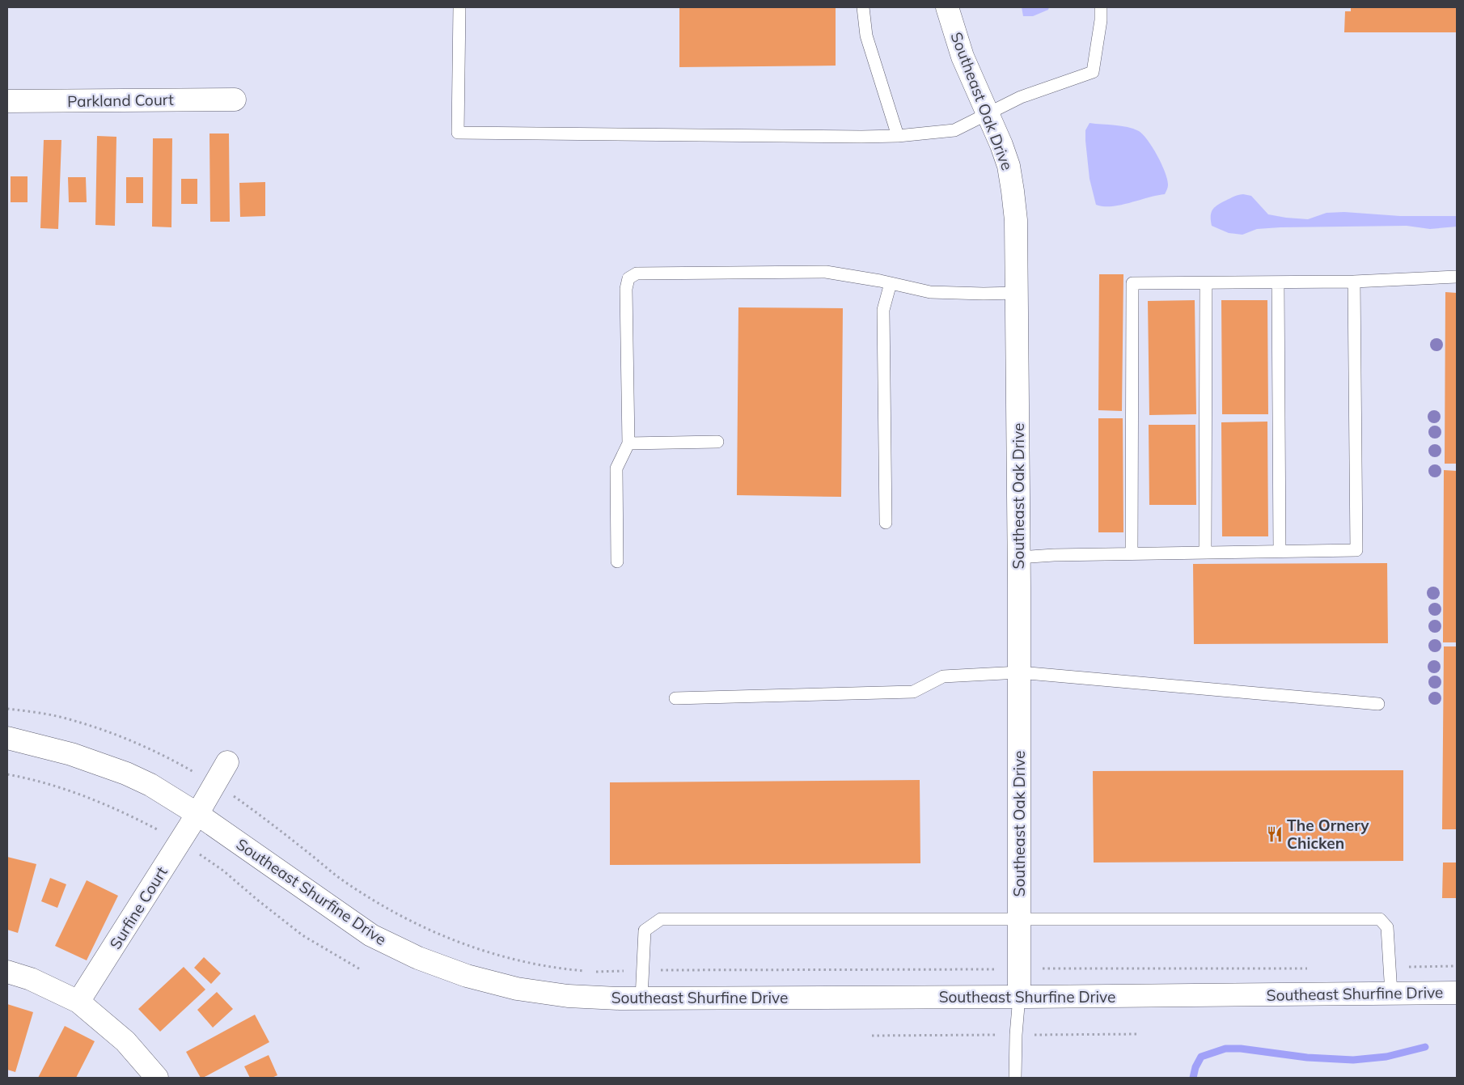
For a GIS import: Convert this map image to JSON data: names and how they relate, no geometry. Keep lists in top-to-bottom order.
{
  "streets": {
    "street": [
      "Parkland Court",
      "Southeast Oak Drive",
      "Southeast Shurfine Drive",
      "Surfine Court"
    ]
  },
  "crossings": [
    ["Southeast Oak Drive", "Southeast Shurfine Drive"],
    ["Southeast Shurfine Drive", "Surfine Court"]
  ],
  "places": {
    "restaurant": ["The Ornery Chicken"]
  }
}
